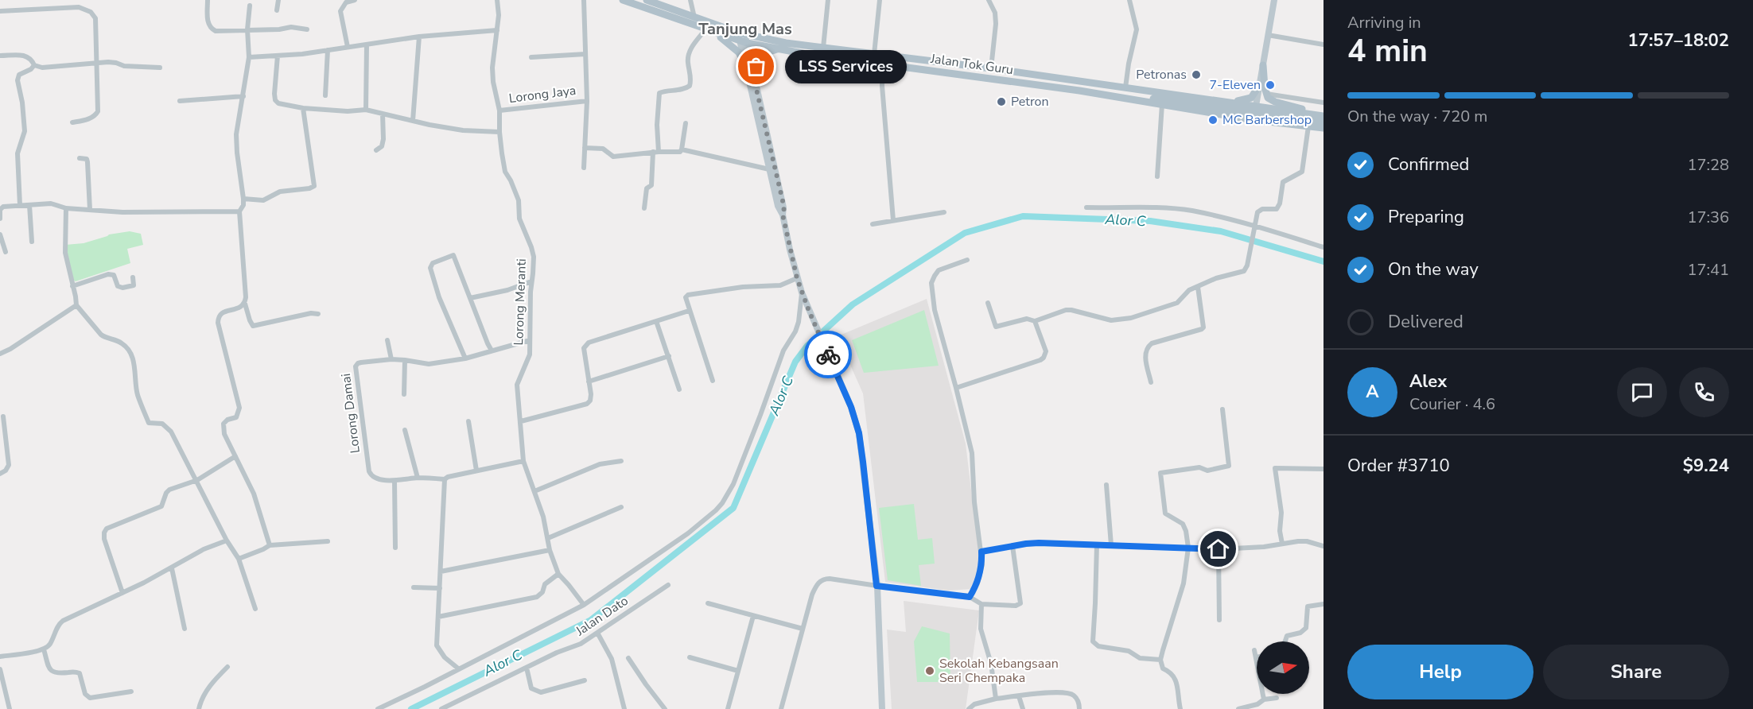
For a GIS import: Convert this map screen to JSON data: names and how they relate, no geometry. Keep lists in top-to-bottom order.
{
  "streets": {
    "main road": ["Jalan Tok Guru"],
    "street": [
      "Lorong Jaya",
      "Lorong Meranti",
      "Lorong Damai",
      "Jalan Dato"
    ]
  },
  "crossings": [
    ["Lorong Jaya", "Lorong Meranti"],
    ["Lorong Meranti", "Lorong Damai"]
  ],
  "districts": ["Tanjung Mas"],
  "water": ["Alor C"],
  "places": [
    "LSS Services",
    "Petronas",
    "7-Eleven",
    "Petron",
    "MC Barbershop",
    "Sekolah Kebangsaan Seri Chempaka"
  ],
  "north": "right",
  "page": {
    "heading": ["4 min", "Arriving in", "17:57–18:02"],
    "panel": [
      "Alex",
      "Courier · 4.6",
      "Order #3710",
      "$9.24"
    ],
    "bubble": "LSS Services",
    "bar": "On the way · 720 m",
    "list": [
      ["Confirmed", "17:28"],
      ["Preparing", "17:36"],
      ["On the way", "17:41"],
      "Delivered"
    ],
    "round": "A",
    "buttons": ["Help", "Share"]
  }
}
